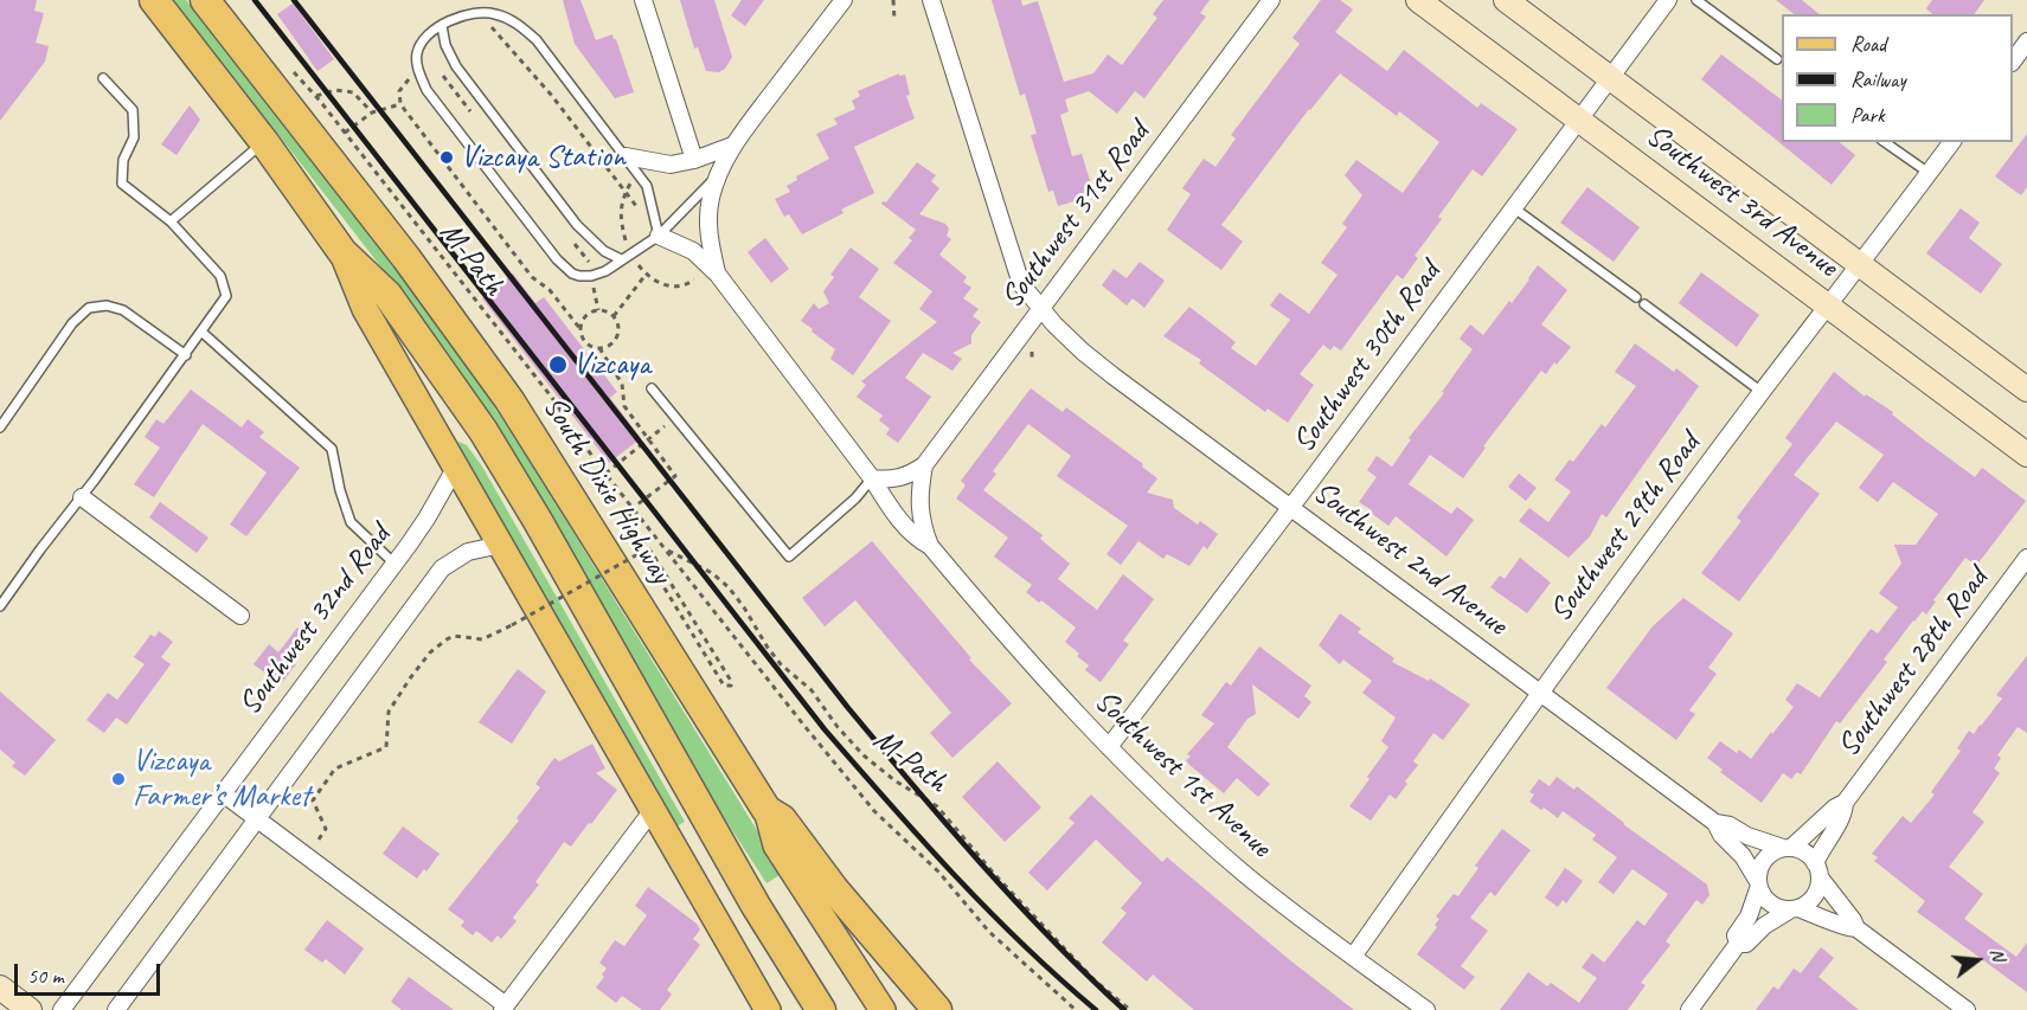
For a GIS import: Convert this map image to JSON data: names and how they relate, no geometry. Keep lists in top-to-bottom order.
{
  "streets": {
    "highway": ["South Dixie Highway"],
    "main road": ["Southwest 3rd Avenue"],
    "street": [
      "Southwest 31st Road",
      "Southwest 30th Road",
      "Southwest 29th Road",
      "Southwest 2nd Avenue",
      "Southwest 32nd Road",
      "Southwest 28th Road",
      "Southwest 1st Avenue"
    ],
    "path": ["M-Path"]
  },
  "crossings": [
    ["Southwest 3rd Avenue", "Southwest 30th Road"],
    ["Southwest 3rd Avenue", "Southwest 29th Road"],
    ["Southwest 31st Road", "Southwest 2nd Avenue"],
    ["Southwest 31st Road", "Southwest 1st Avenue"],
    ["Southwest 30th Road", "Southwest 2nd Avenue"],
    ["Southwest 30th Road", "Southwest 1st Avenue"],
    ["Southwest 29th Road", "Southwest 2nd Avenue"],
    ["Southwest 29th Road", "Southwest 1st Avenue"],
    ["Southwest 2nd Avenue", "Southwest 28th Road"]
  ],
  "places": ["Vizcaya Station", "Vizcaya", "Vizcaya Farmer’s Market"],
  "legend": ["Road", "Railway", "Park"],
  "scale_bar": "50 m",
  "north": "right"
}
